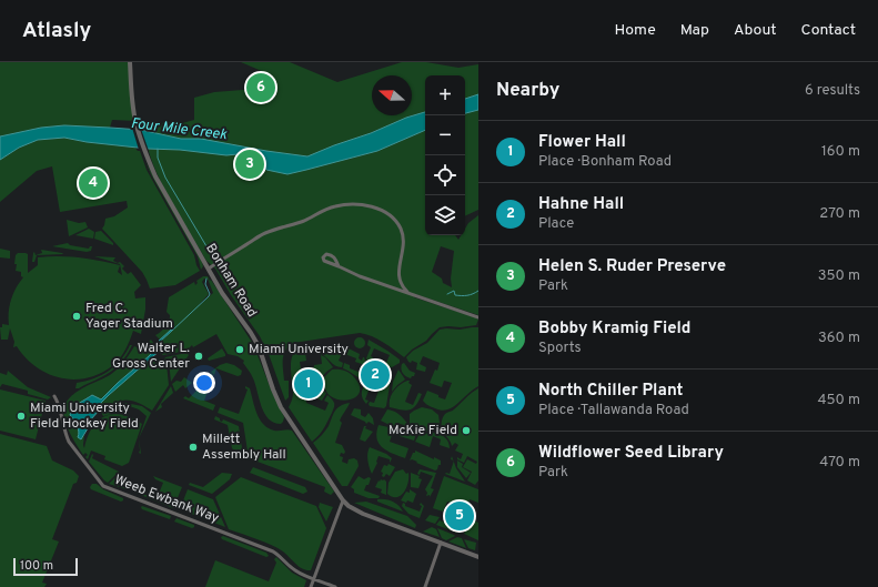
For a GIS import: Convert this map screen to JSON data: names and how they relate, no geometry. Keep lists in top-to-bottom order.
{
  "streets": {
    "street": ["Bonham Road", "Weeb Ewbank Way"]
  },
  "water": ["Four Mile Creek"],
  "places": [
    "Fred C. Yager Stadium",
    "Miami University",
    "Walter L. Gross Center",
    "Miami University Field Hockey Field",
    "McKie Field",
    "Millett Assembly Hall"
  ],
  "scale_bar": "100 m",
  "north": "left",
  "page": {
    "header": "Atlasly",
    "nav": [
      "Home",
      "Map",
      "About",
      "Contact"
    ],
    "heading": ["Nearby", "6 results"],
    "pins": [
      "6",
      "3",
      "4",
      "2",
      "1",
      "5"
    ],
    "map_buttons": ["+", "−"],
    "list": [
      {
        "mark": "1",
        "name": "Flower Hall",
        "note": "Place · Bonham Road",
        "value": "160 m"
      },
      {
        "mark": "2",
        "name": "Hahne Hall",
        "note": "Place",
        "value": "270 m"
      },
      {
        "mark": "3",
        "name": "Helen S. Ruder Preserve",
        "note": "Park",
        "value": "350 m"
      },
      {
        "mark": "4",
        "name": "Bobby Kramig Field",
        "note": "Sports",
        "value": "360 m"
      },
      {
        "mark": "5",
        "name": "North Chiller Plant",
        "note": "Place · Tallawanda Road",
        "value": "450 m"
      },
      {
        "mark": "6",
        "name": "Wildflower Seed Library",
        "note": "Park",
        "value": "470 m"
      }
    ],
    "scale": "100 m"
  }
}
